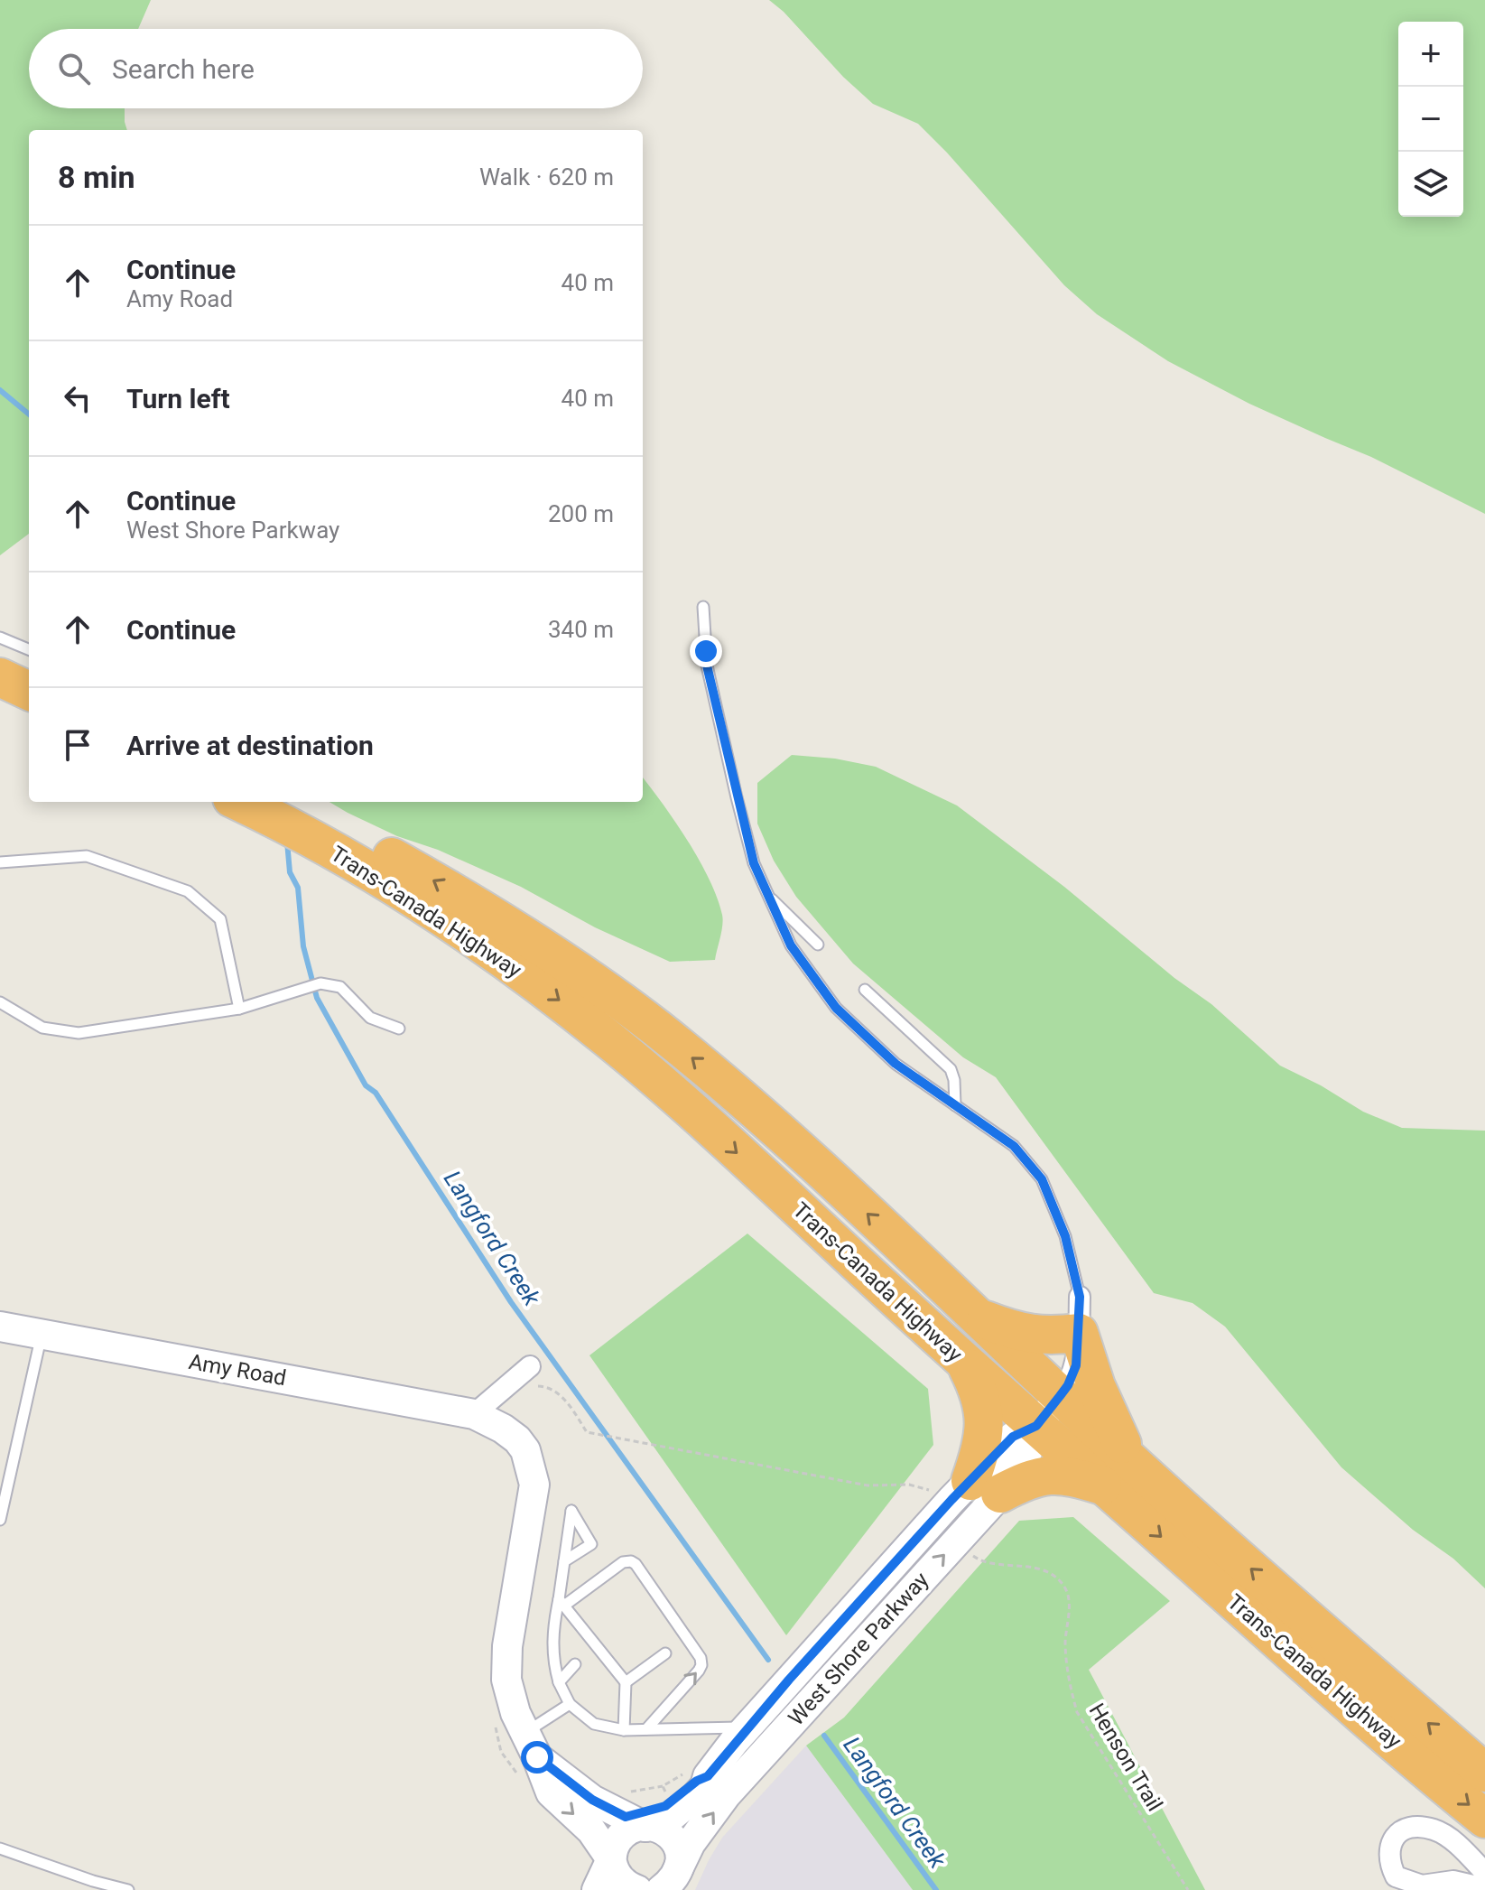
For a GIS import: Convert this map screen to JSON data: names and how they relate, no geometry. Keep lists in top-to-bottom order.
{
  "streets": {
    "highway": ["Trans-Canada Highway"],
    "main road": ["Amy Road", "West Shore Parkway"],
    "path": ["Henson Trail"]
  },
  "crossings": [
    ["Trans-Canada Highway", "West Shore Parkway"],
    ["Amy Road", "West Shore Parkway"]
  ],
  "water": ["Langford Creek"],
  "page": {
    "map_buttons": ["+", "−"],
    "search": "Search here",
    "heading": ["8 min", "Walk · 620 m"],
    "list": [
      ["Continue", "Amy Road", "40 m"],
      ["Turn left", "40 m"],
      ["Continue", "West Shore Parkway", "200 m"],
      ["Continue", "340 m"],
      "Arrive at destination"
    ]
  }
}
